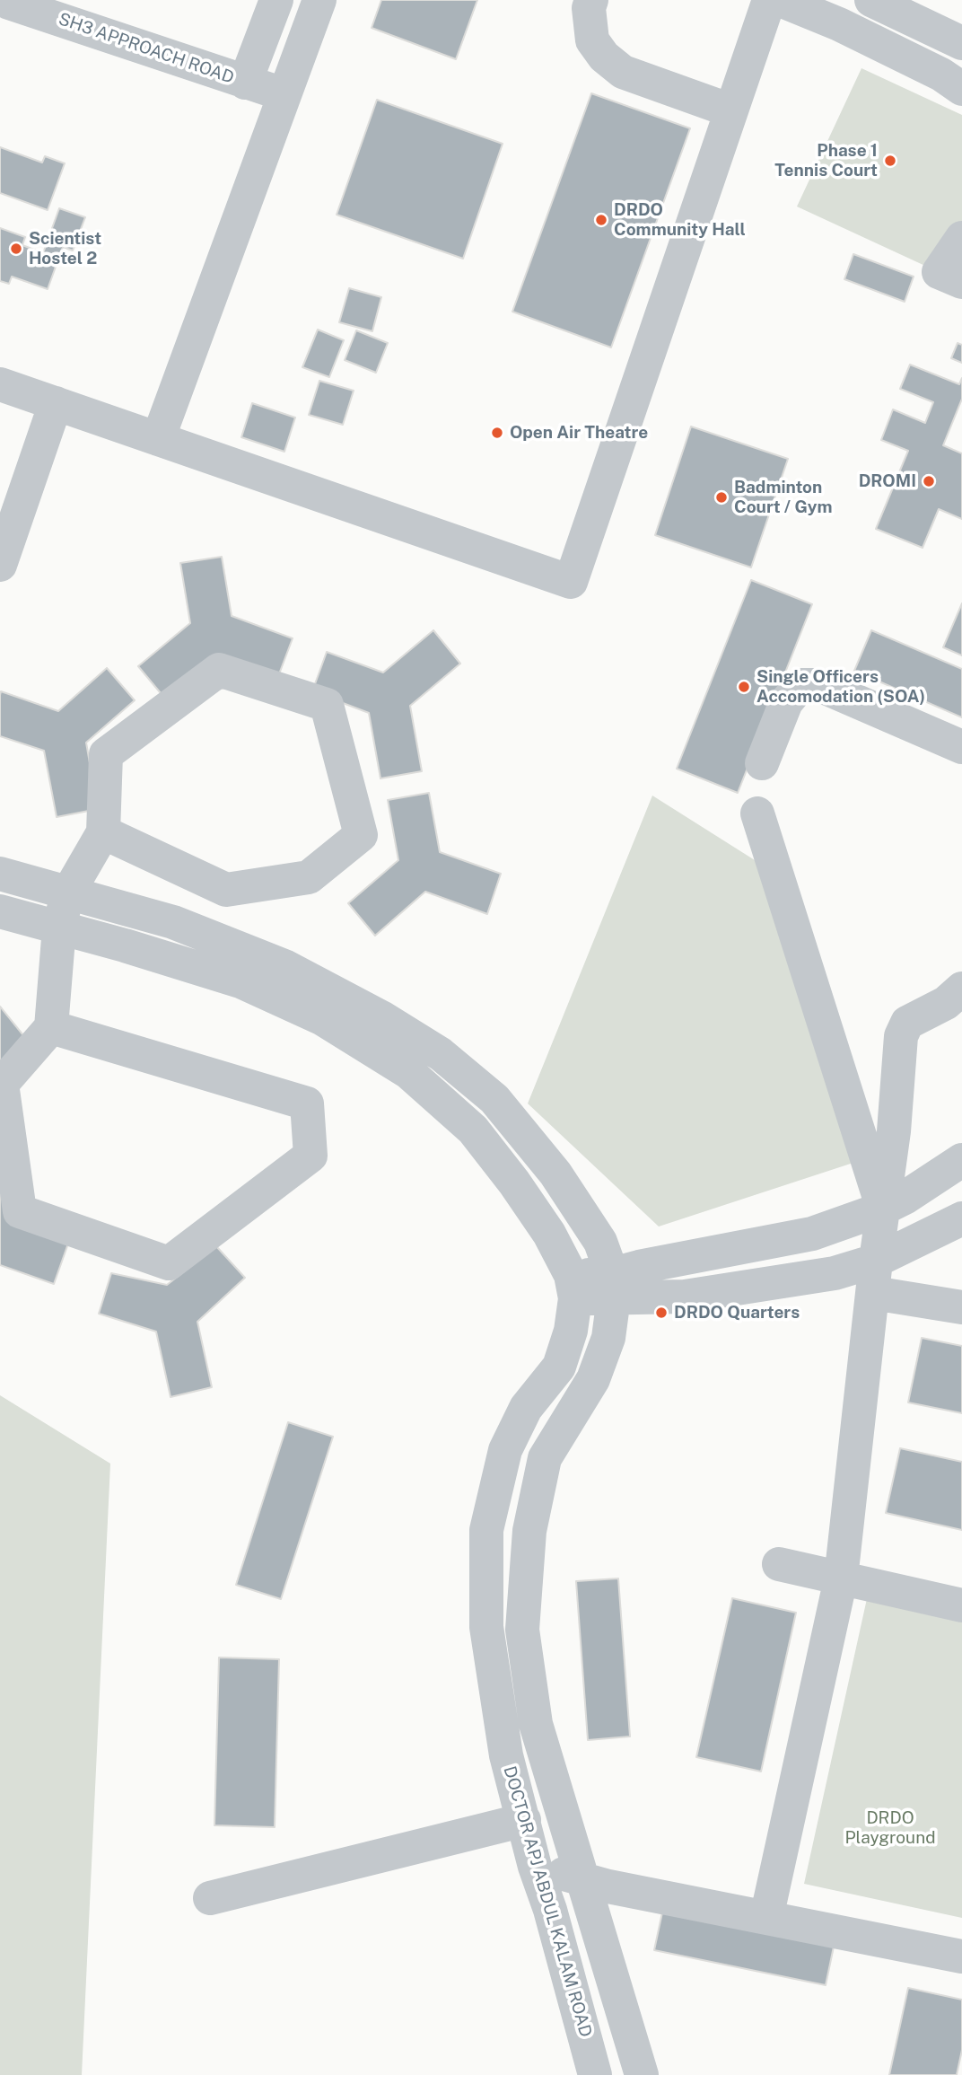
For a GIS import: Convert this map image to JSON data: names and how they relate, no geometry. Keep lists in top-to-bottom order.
{
  "streets": {
    "street": ["SH3 APPROACH ROAD", "DOCTOR APJ ABDUL KALAM ROAD"]
  },
  "parks": ["DRDO Playground"],
  "places": [
    "Phase 1 Tennis Court",
    "DRDO Community Hall",
    "Scientist Hostel 2",
    "Open Air Theatre",
    "DROMI",
    "Badminton Court / Gym",
    "Single Officers Accomodation (SOA)",
    "DRDO Quarters"
  ]
}
